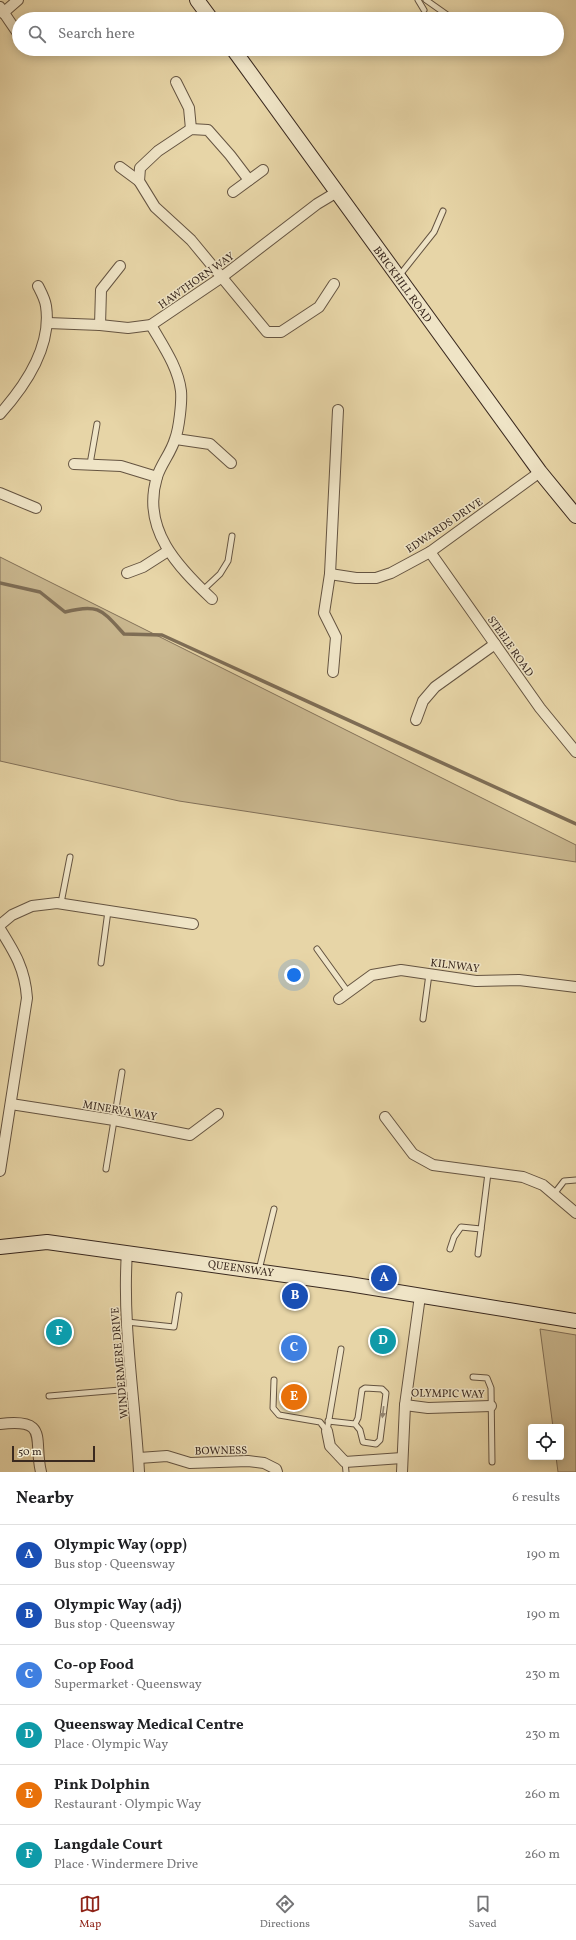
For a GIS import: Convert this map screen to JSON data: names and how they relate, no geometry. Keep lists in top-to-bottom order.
{
  "streets": {
    "street": [
      "HAWTHORN WAY",
      "BRICKHILL ROAD",
      "EDWARDS DRIVE",
      "STEELE ROAD",
      "KILNWAY",
      "MINERVA WAY",
      "QUEENSWAY",
      "WINDERMERE DRIVE",
      "OLYMPIC WAY",
      "BOWNESS"
    ]
  },
  "crossings": [
    ["HAWTHORN WAY", "BRICKHILL ROAD"],
    ["BRICKHILL ROAD", "EDWARDS DRIVE"],
    ["EDWARDS DRIVE", "STEELE ROAD"],
    ["QUEENSWAY", "WINDERMERE DRIVE"],
    ["QUEENSWAY", "OLYMPIC WAY"],
    ["WINDERMERE DRIVE", "BOWNESS"]
  ],
  "scale_bar": "50 m",
  "page": {
    "search": "Search here",
    "pins": [
      "A",
      "B",
      "F",
      "D",
      "C",
      "E"
    ],
    "scale": "50 m",
    "heading": ["Nearby", "6 results"],
    "list": [
      {
        "mark": "A",
        "name": "Olympic Way (opp)",
        "note": "Bus stop · Queensway",
        "value": "190 m"
      },
      {
        "mark": "B",
        "name": "Olympic Way (adj)",
        "note": "Bus stop · Queensway",
        "value": "190 m"
      },
      {
        "mark": "C",
        "name": "Co-op Food",
        "note": "Supermarket · Queensway",
        "value": "230 m"
      },
      {
        "mark": "D",
        "name": "Queensway Medical Centre",
        "note": "Place · Olympic Way",
        "value": "230 m"
      },
      {
        "mark": "E",
        "name": "Pink Dolphin",
        "note": "Restaurant · Olympic Way",
        "value": "260 m"
      },
      {
        "mark": "F",
        "name": "Langdale Court",
        "note": "Place · Windermere Drive",
        "value": "260 m"
      }
    ],
    "nav": ["Map", "Directions", "Saved"]
  }
}
